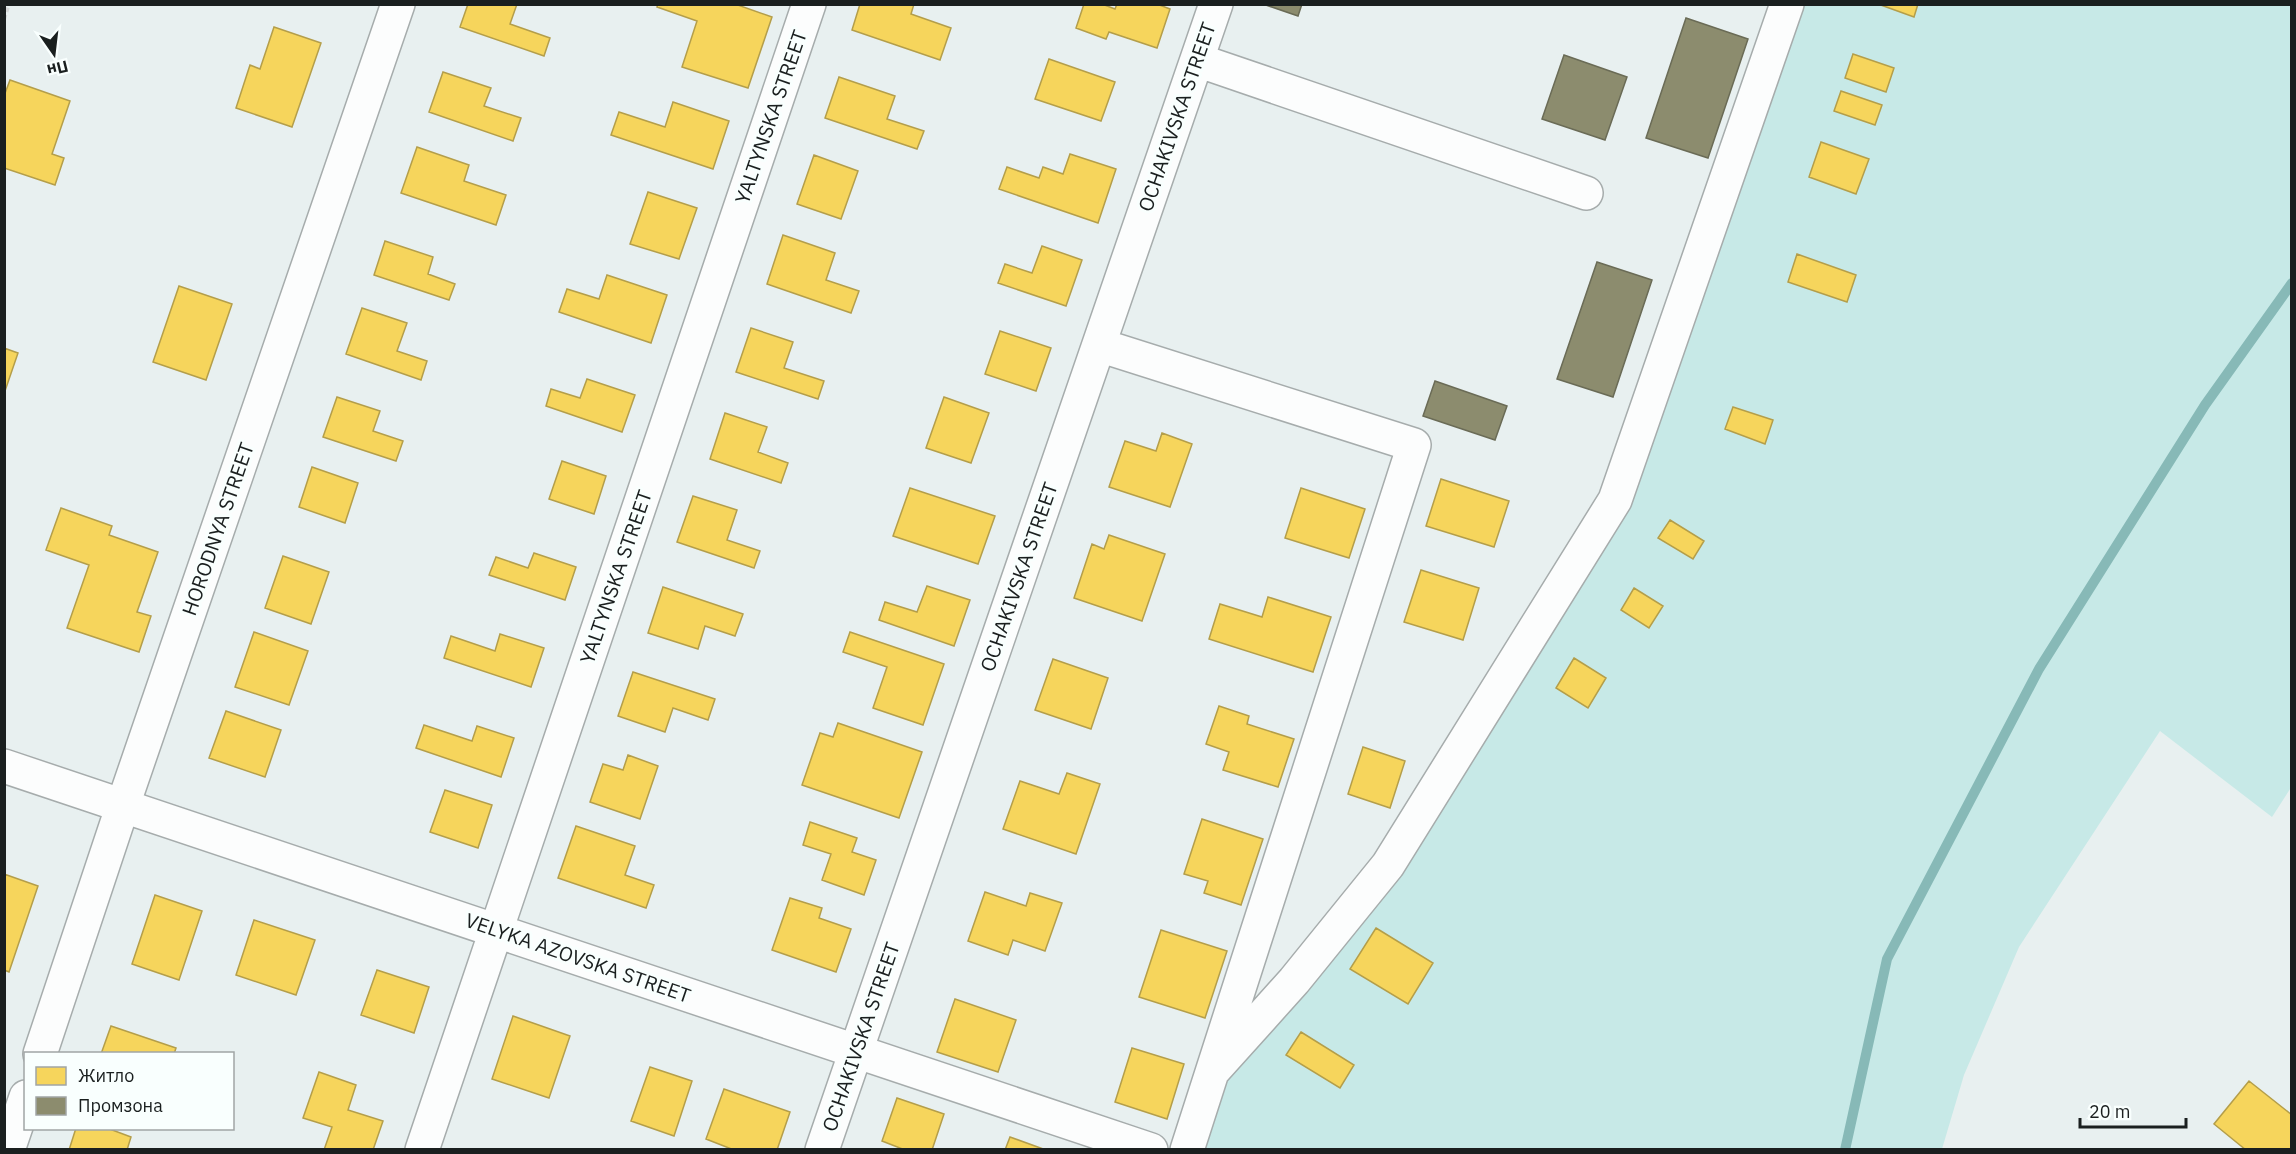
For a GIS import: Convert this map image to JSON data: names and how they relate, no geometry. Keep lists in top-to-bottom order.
{
  "streets": {
    "street": [
      "YALTYNSKA STREET",
      "OCHAKIVSKA STREET",
      "HORODNYA STREET",
      "VELYKA AZOVSKA STREET"
    ]
  },
  "crossings": [
    ["YALTYNSKA STREET", "VELYKA AZOVSKA STREET"],
    ["OCHAKIVSKA STREET", "VELYKA AZOVSKA STREET"],
    ["HORODNYA STREET", "VELYKA AZOVSKA STREET"]
  ],
  "legend": ["Житло", "Промзона"],
  "scale_bar": "20 m",
  "north": "bottom"
}
